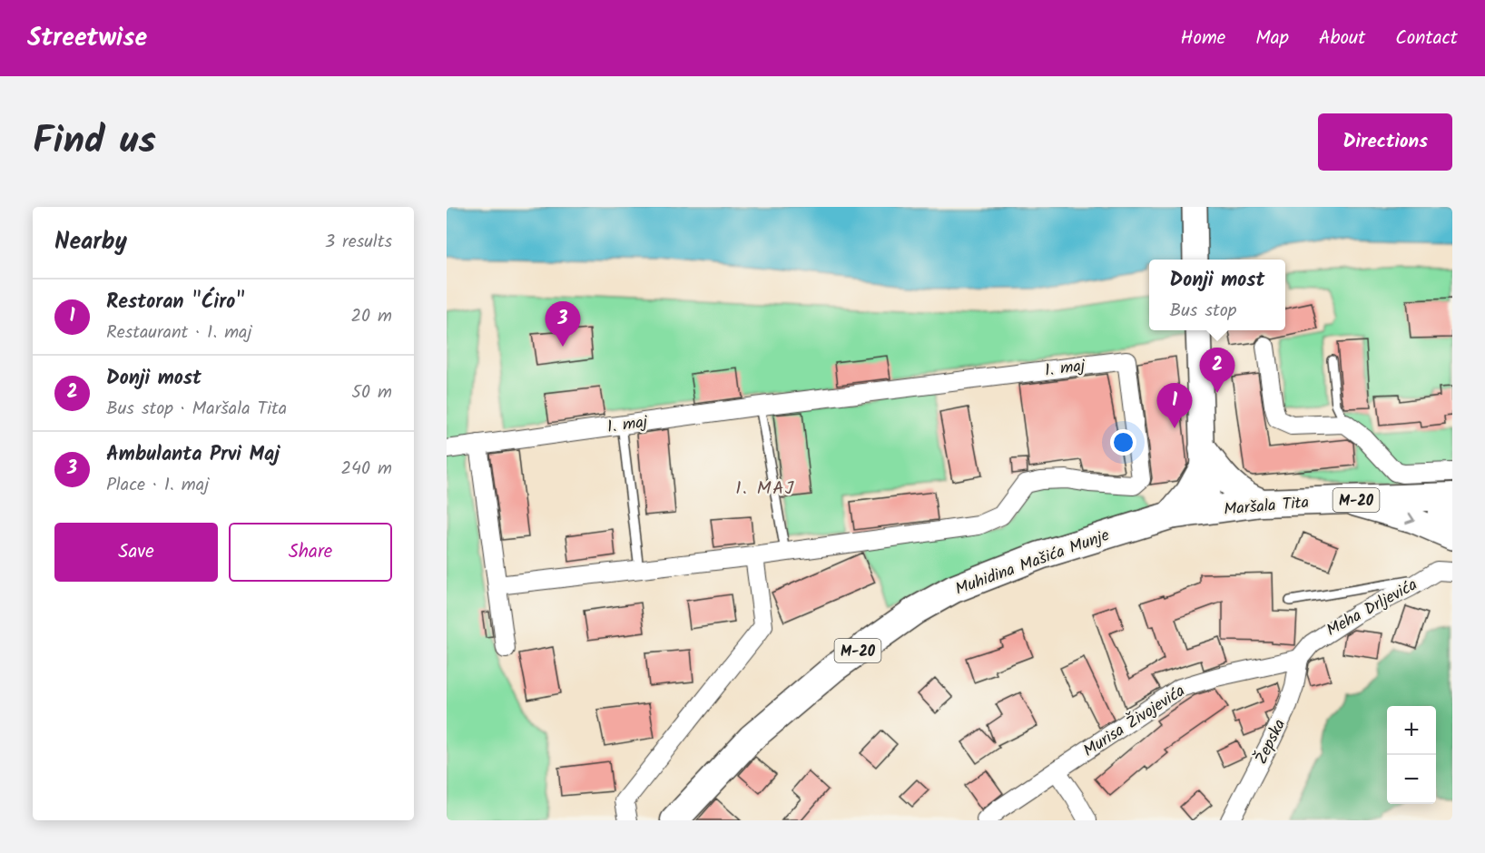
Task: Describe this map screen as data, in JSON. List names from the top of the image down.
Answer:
{
  "streets": {
    "main road": ["M-20", "Maršala Tita", "Muhidina Mašića Munje"],
    "street": [
      "1. maj",
      "Meha Drljevića",
      "Murisa Živojevića",
      "Žepska"
    ]
  },
  "crossings": [
    ["Maršala Tita", "Muhidina Mašića Munje"],
    ["Meha Drljevića", "Murisa Živojevića"],
    ["Meha Drljevića", "Žepska"],
    ["Murisa Živojevića", "Žepska"]
  ],
  "districts": ["1. MAJ"],
  "page": {
    "header": "Streetwise",
    "nav": [
      "Home",
      "Map",
      "About",
      "Contact"
    ],
    "title": "Find us",
    "buttons": [
      "Directions",
      ["Save", "Share"]
    ],
    "heading": ["Nearby", "3 results"],
    "popup": ["Donji most", "Bus stop"],
    "list": [
      {
        "mark": "1",
        "name": "Restoran \"Ćiro\"",
        "note": "Restaurant · 1. maj",
        "value": "20 m"
      },
      {
        "mark": "2",
        "name": "Donji most",
        "note": "Bus stop · Maršala Tita",
        "value": "50 m"
      },
      {
        "mark": "3",
        "name": "Ambulanta Prvi Maj",
        "note": "Place · 1. maj",
        "value": "240 m"
      }
    ],
    "pins": ["3", "2", "1"],
    "map_buttons": ["+", "−"]
  }
}
